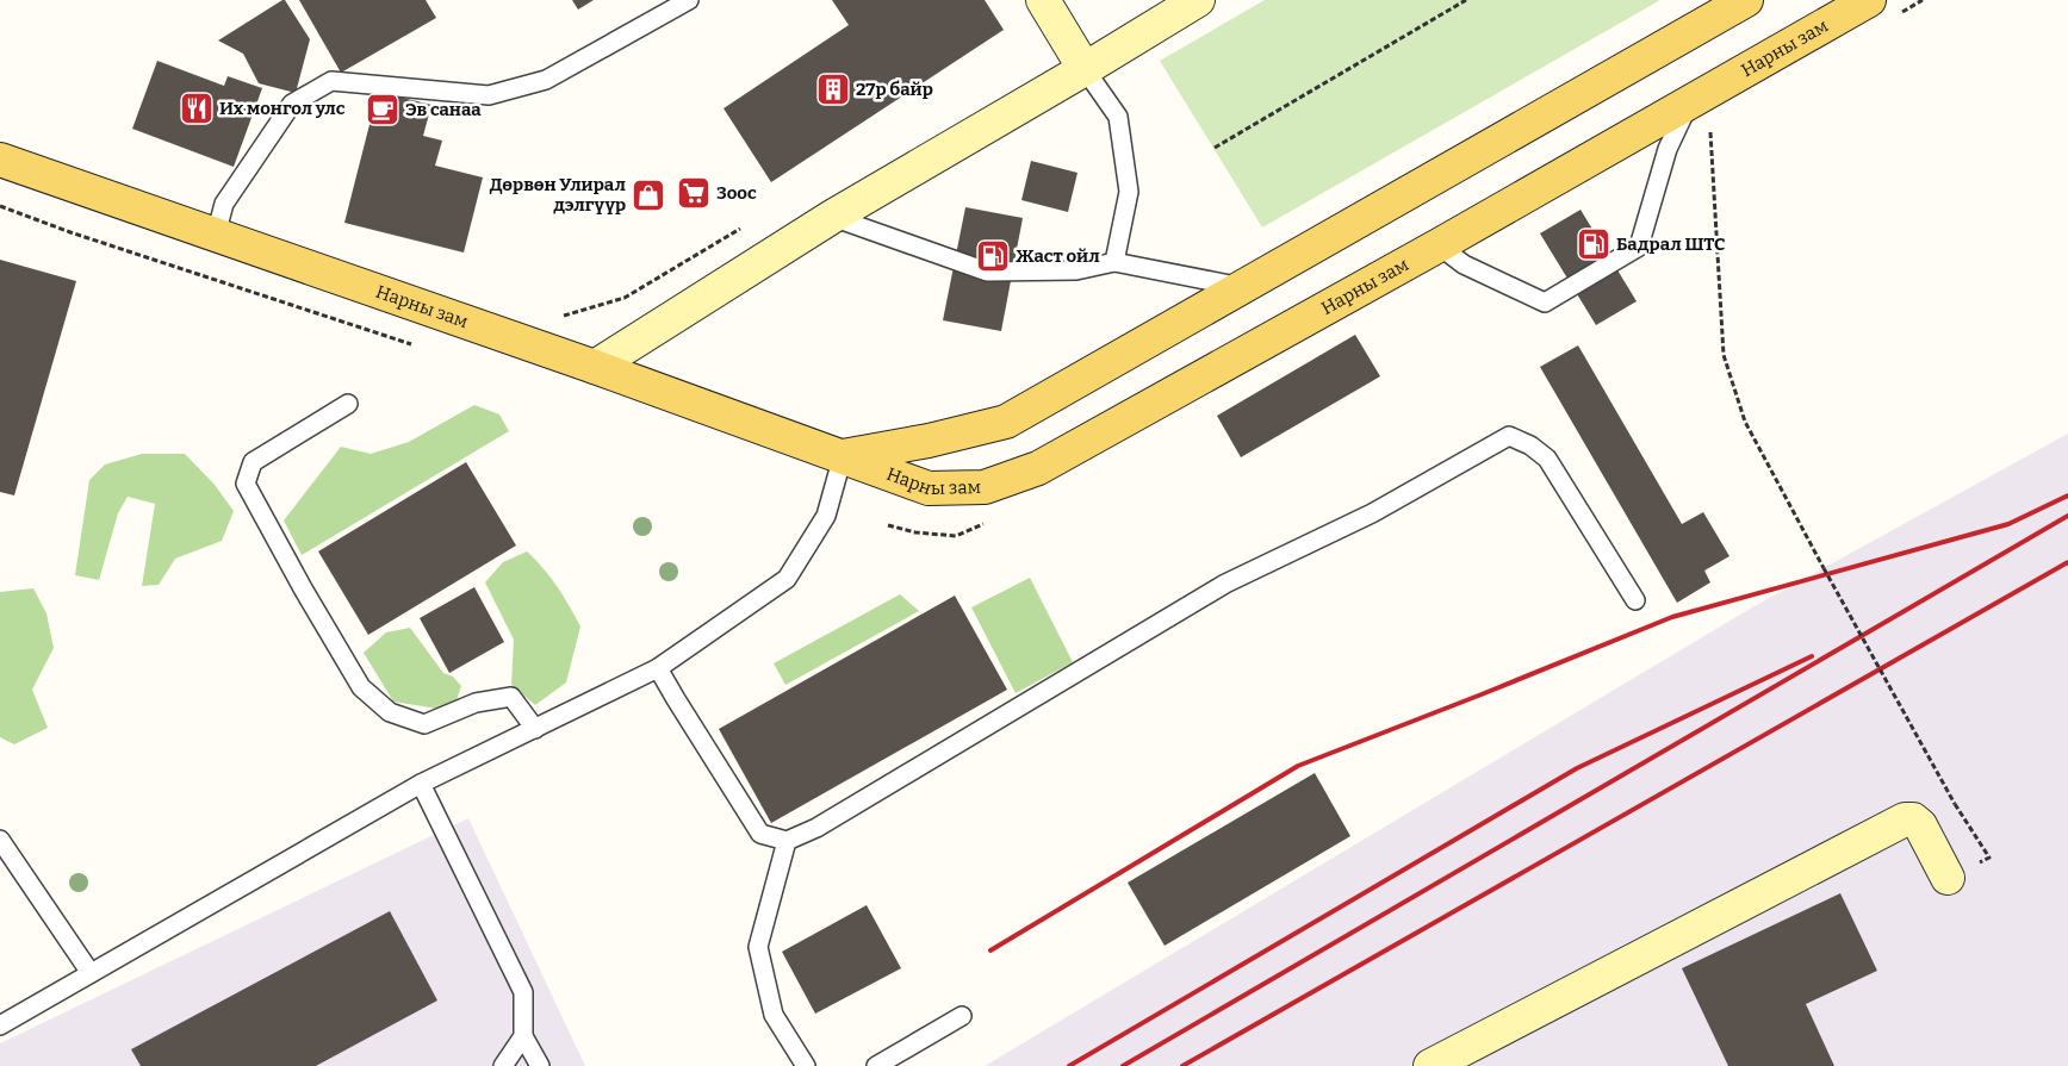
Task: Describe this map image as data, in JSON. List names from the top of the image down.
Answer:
{
  "streets": {
    "main road": ["Нарны зам"]
  },
  "places": {
    "building": ["27р байр"],
    "restaurant": ["Их монгол улс"],
    "cafe": ["Эв санаа"],
    "supermarket": ["Зоос"],
    "shop": ["Дөрвөн Улирал дэлгүүр"],
    "fuel station": ["Бадрал ШТС", "Жаст ойл"]
  }
}
